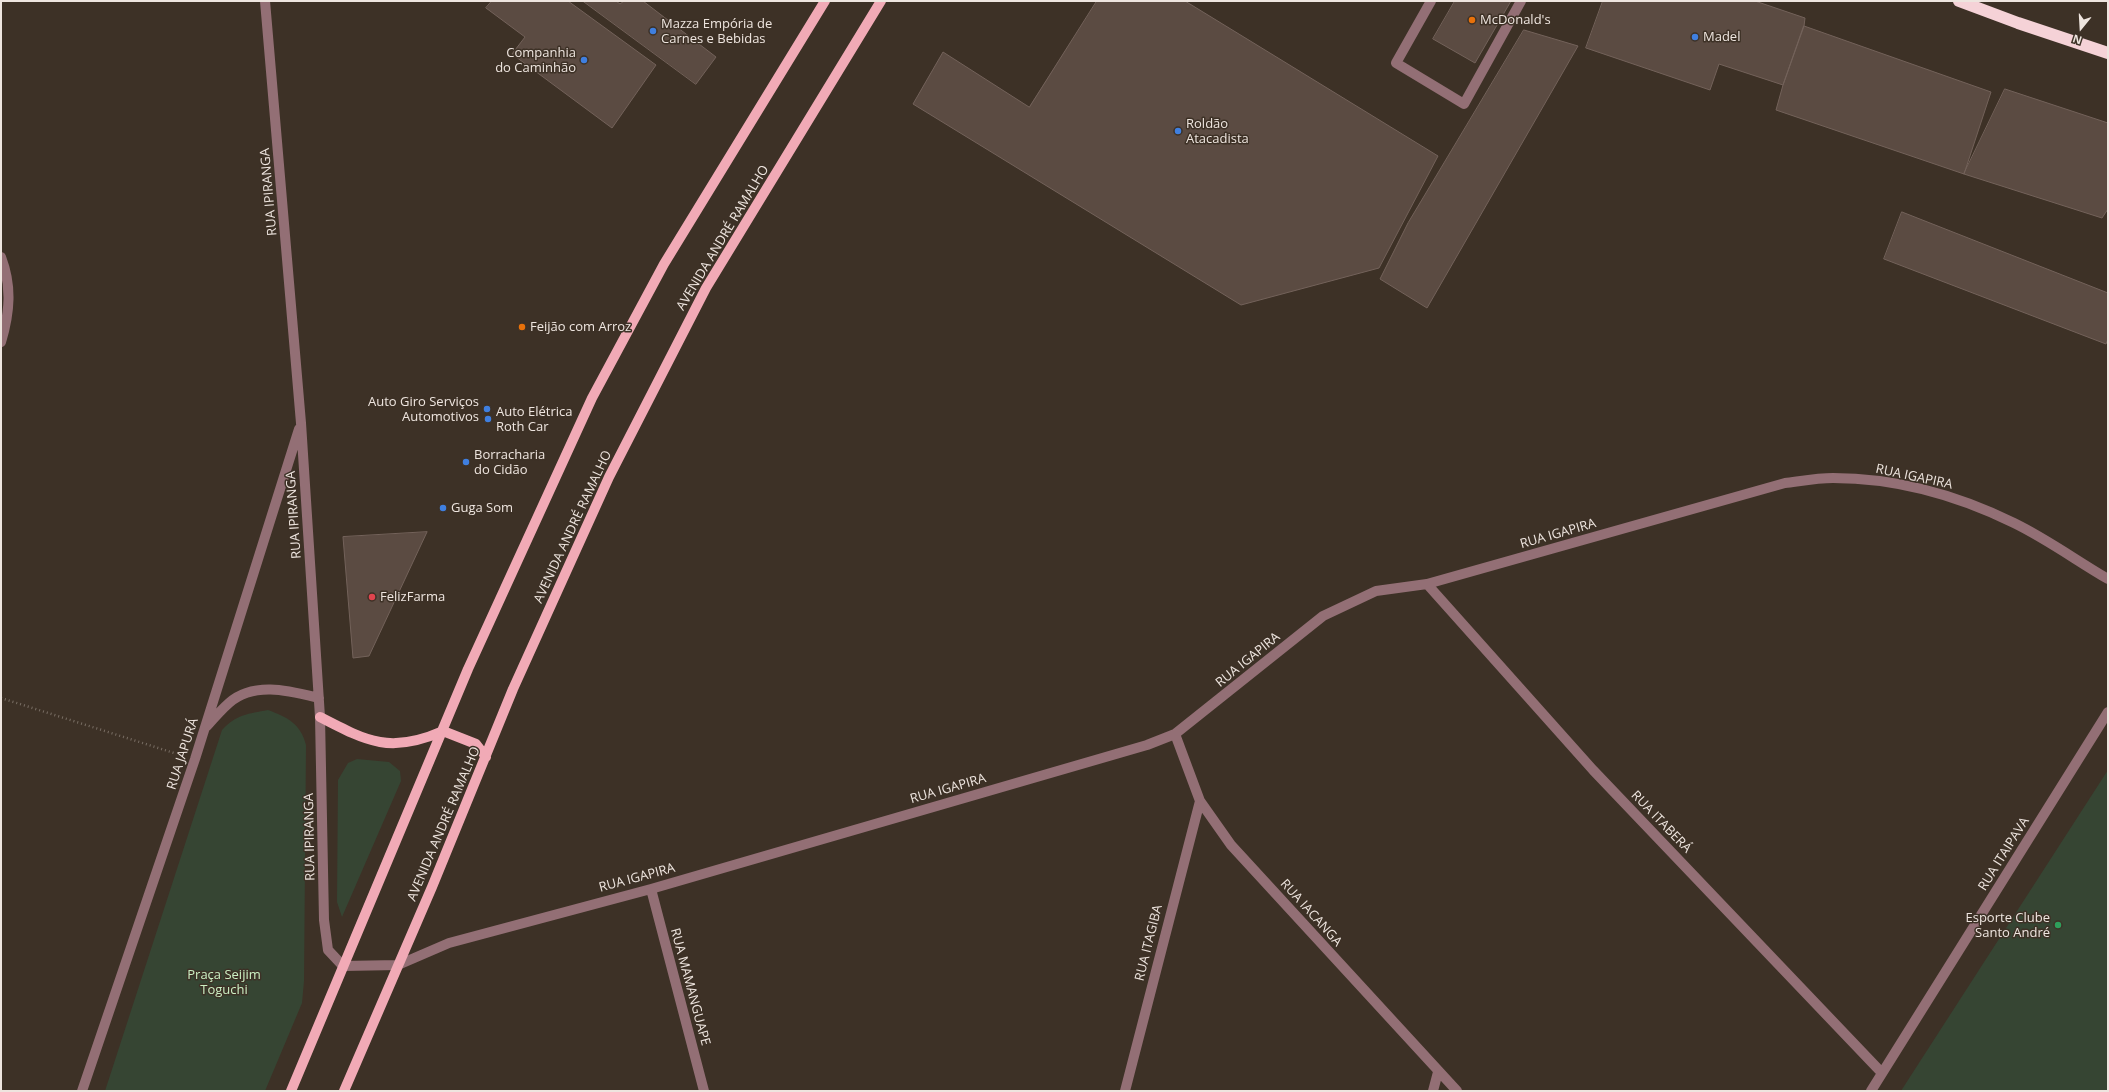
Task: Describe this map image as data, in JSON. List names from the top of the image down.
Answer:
{
  "streets": {
    "main road": ["AVENIDA ANDRÉ RAMALHO"],
    "street": [
      "RUA IPIRANGA",
      "RUA IGAPIRA",
      "RUA JAPURÁ",
      "RUA ITABERÁ",
      "RUA ITAIPAVA",
      "RUA IACANGA",
      "RUA ITAGIBA",
      "RUA MAMANGUAPE"
    ]
  },
  "crossings": [
    ["RUA IPIRANGA", "RUA JAPURÁ"],
    ["AVENIDA ANDRÉ RAMALHO", "RUA IGAPIRA"],
    ["RUA IGAPIRA", "RUA ITABERÁ"],
    ["RUA IGAPIRA", "RUA IACANGA"],
    ["RUA IGAPIRA", "RUA MAMANGUAPE"],
    ["RUA ITABERÁ", "RUA ITAIPAVA"],
    ["RUA IACANGA", "RUA ITAGIBA"]
  ],
  "parks": ["Praça Seijim Toguchi"],
  "places": [
    "McDonald's",
    "Mazza Empória de Carnes e Bebidas",
    "Madel",
    "Companhia do Caminhão",
    "Roldão Atacadista",
    "Feijão com Arroz",
    "Auto Giro Serviços Automotivos",
    "Auto Elétrica Roth Car",
    "Borracharia do Cidão",
    "Guga Som",
    "FelizFarma",
    "Esporte Clube Santo André"
  ],
  "north": "bottom"
}
